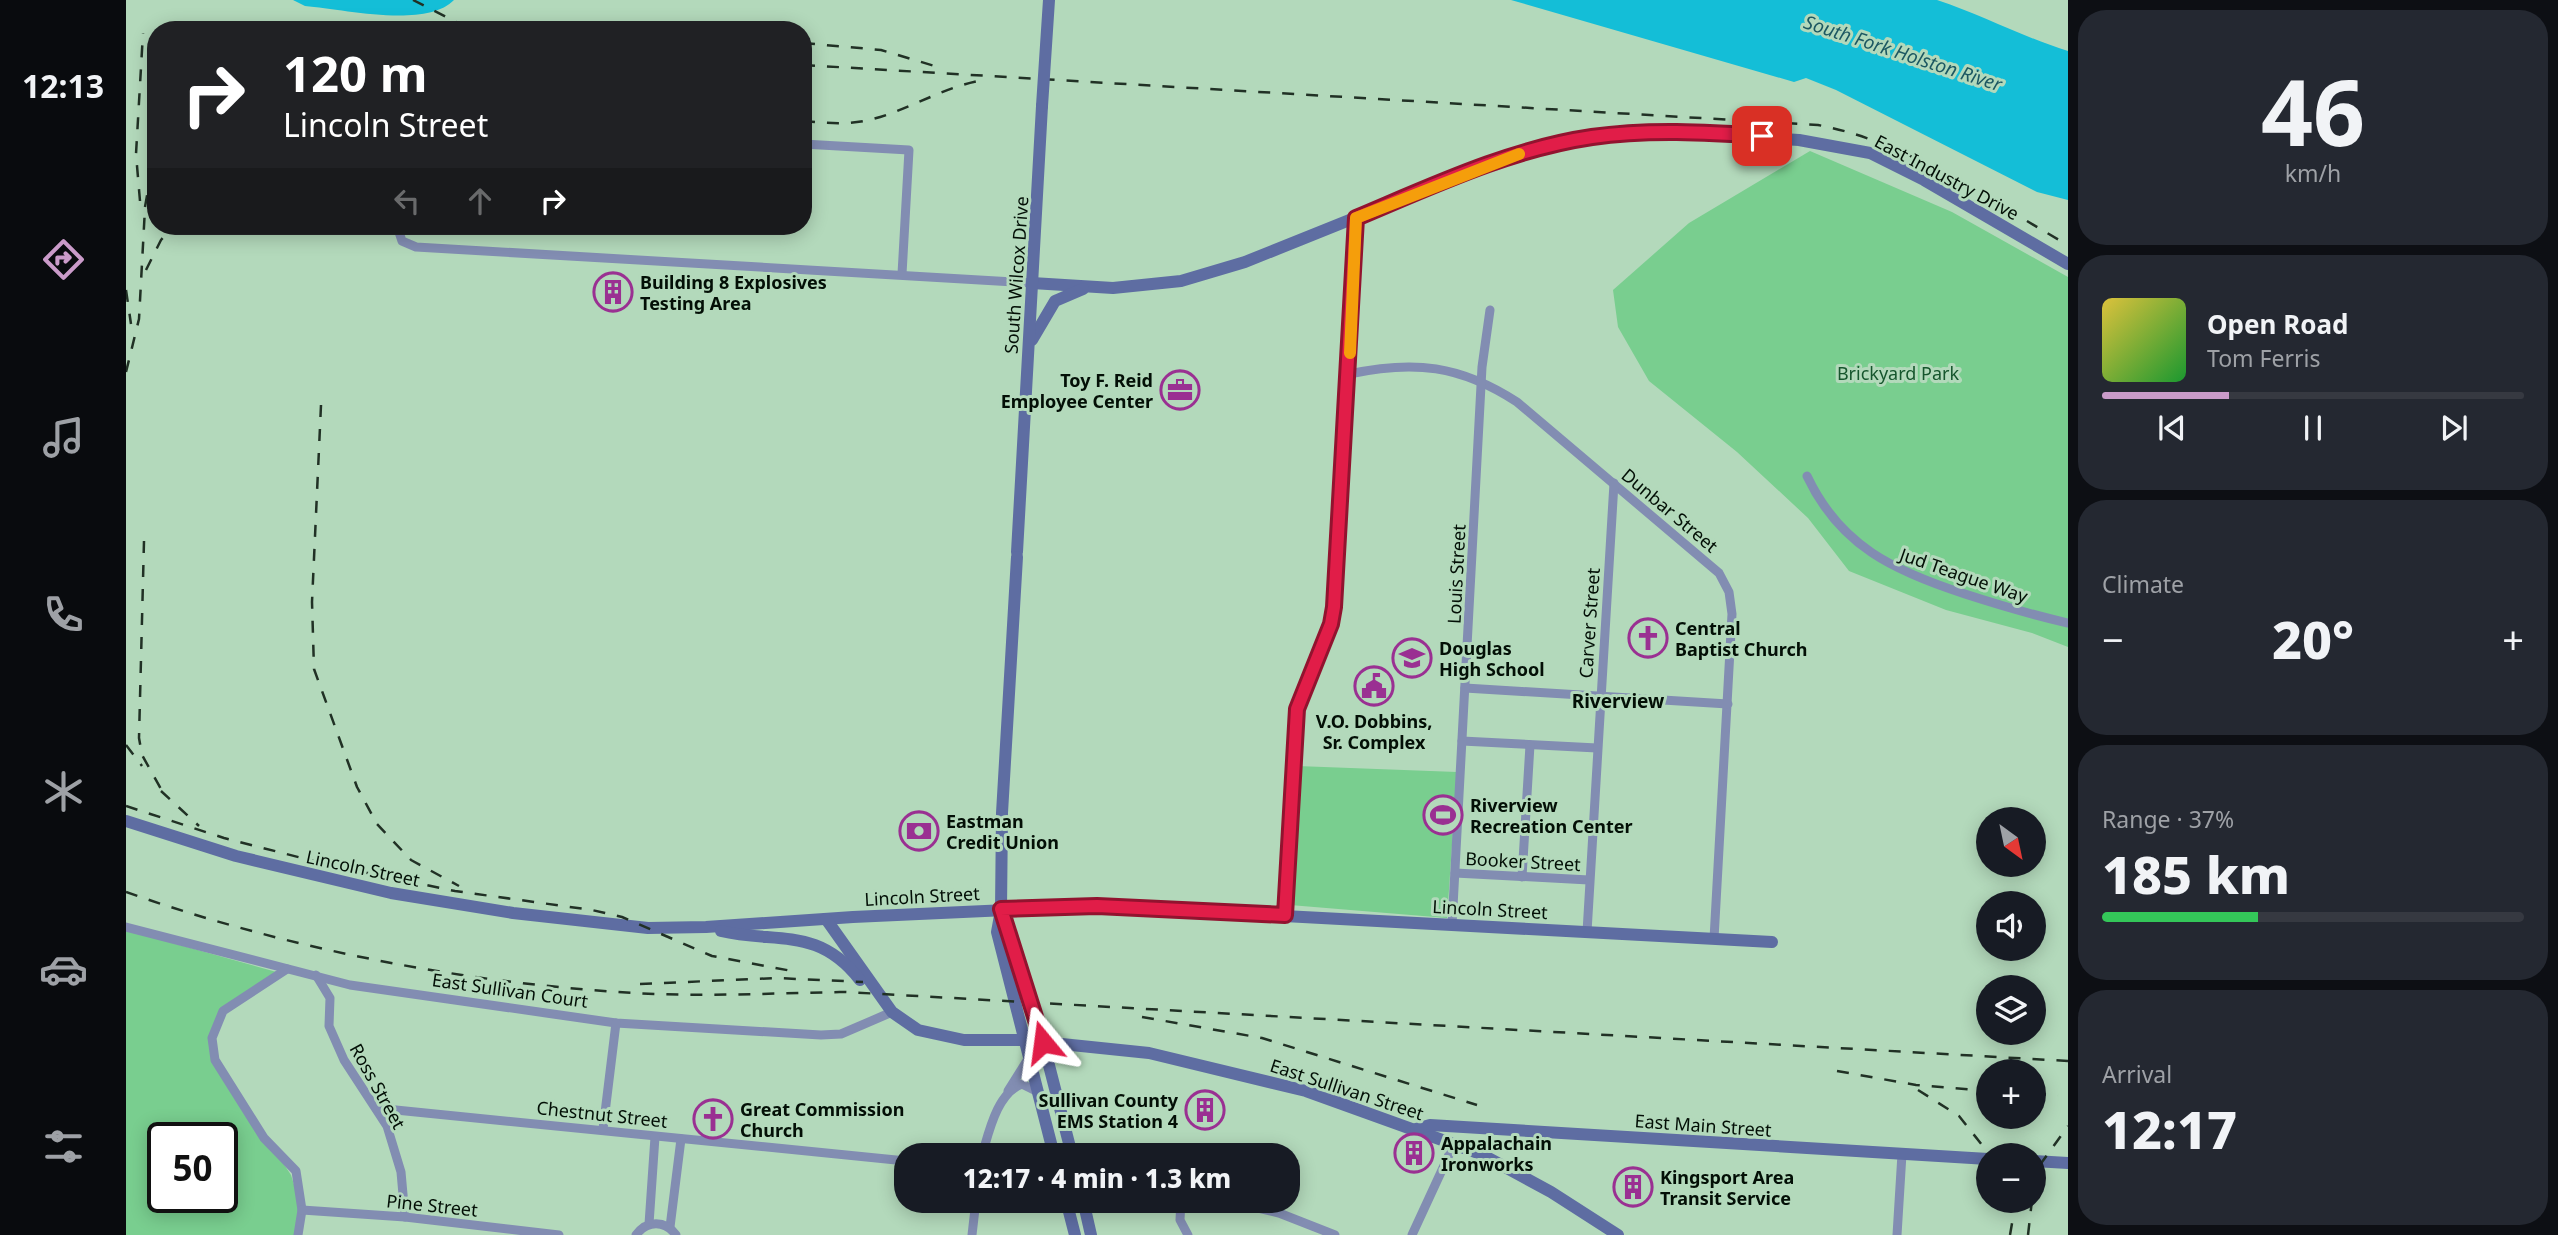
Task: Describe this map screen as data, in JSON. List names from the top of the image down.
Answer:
{
  "streets": {
    "main road": [
      "East Industry Drive",
      "South Wilcox Drive",
      "Lincoln Street",
      "East Sullivan Street",
      "East Main Street"
    ],
    "street": [
      "Dunbar Street",
      "Louis Street",
      "Jud Teague Way",
      "Carver Street",
      "Booker Street",
      "East Sullivan Court",
      "Ross Street",
      "Chestnut Street",
      "Pine Street"
    ]
  },
  "crossings": [
    ["East Industry Drive", "South Wilcox Drive"],
    ["South Wilcox Drive", "Lincoln Street"],
    ["South Wilcox Drive", "East Sullivan Street"],
    ["Dunbar Street", "Louis Street"],
    ["Dunbar Street", "Carver Street"],
    ["Dunbar Street", "Lincoln Street"],
    ["Louis Street", "Booker Street"],
    ["Louis Street", "Lincoln Street"],
    ["Carver Street", "Booker Street"],
    ["Carver Street", "Lincoln Street"],
    ["East Sullivan Court", "Ross Street"],
    ["Ross Street", "Chestnut Street"],
    ["Ross Street", "Pine Street"],
    ["East Sullivan Street", "East Main Street"]
  ],
  "districts": ["Riverview"],
  "water": ["South Fork Holston River"],
  "parks": ["Brickyard Park"],
  "places": {
    "building": [
      "Building 8 Explosives Testing Area",
      "Sullivan County EMS Station 4",
      "Appalachain Ironworks",
      "Kingsport Area Transit Service"
    ],
    "office": ["Toy F. Reid Employee Center"],
    "church": ["Central Baptist Church", "Great Commission Church"],
    "school or university": ["Douglas High School"],
    "public building": ["V.O. Dobbins, Sr. Complex"],
    "sports": ["Riverview Recreation Center"],
    "bank": ["Eastman Credit Union"]
  },
  "north": "bottom right",
  "page": {
    "tabs": "12:13",
    "tile": [
      ["46", "km/h"],
      "Climate",
      ["Range · 37%", "185 km"],
      ["Arrival", "12:17"]
    ],
    "turn": ["120 m", "Lincoln Street"],
    "song": ["Open Road", "Tom Ferris"],
    "heat": ["−", "20°", "+"],
    "map_buttons": ["+", "−"],
    "limit": "50",
    "trip": "12:17 · 4 min · 1.3 km"
  }
}
